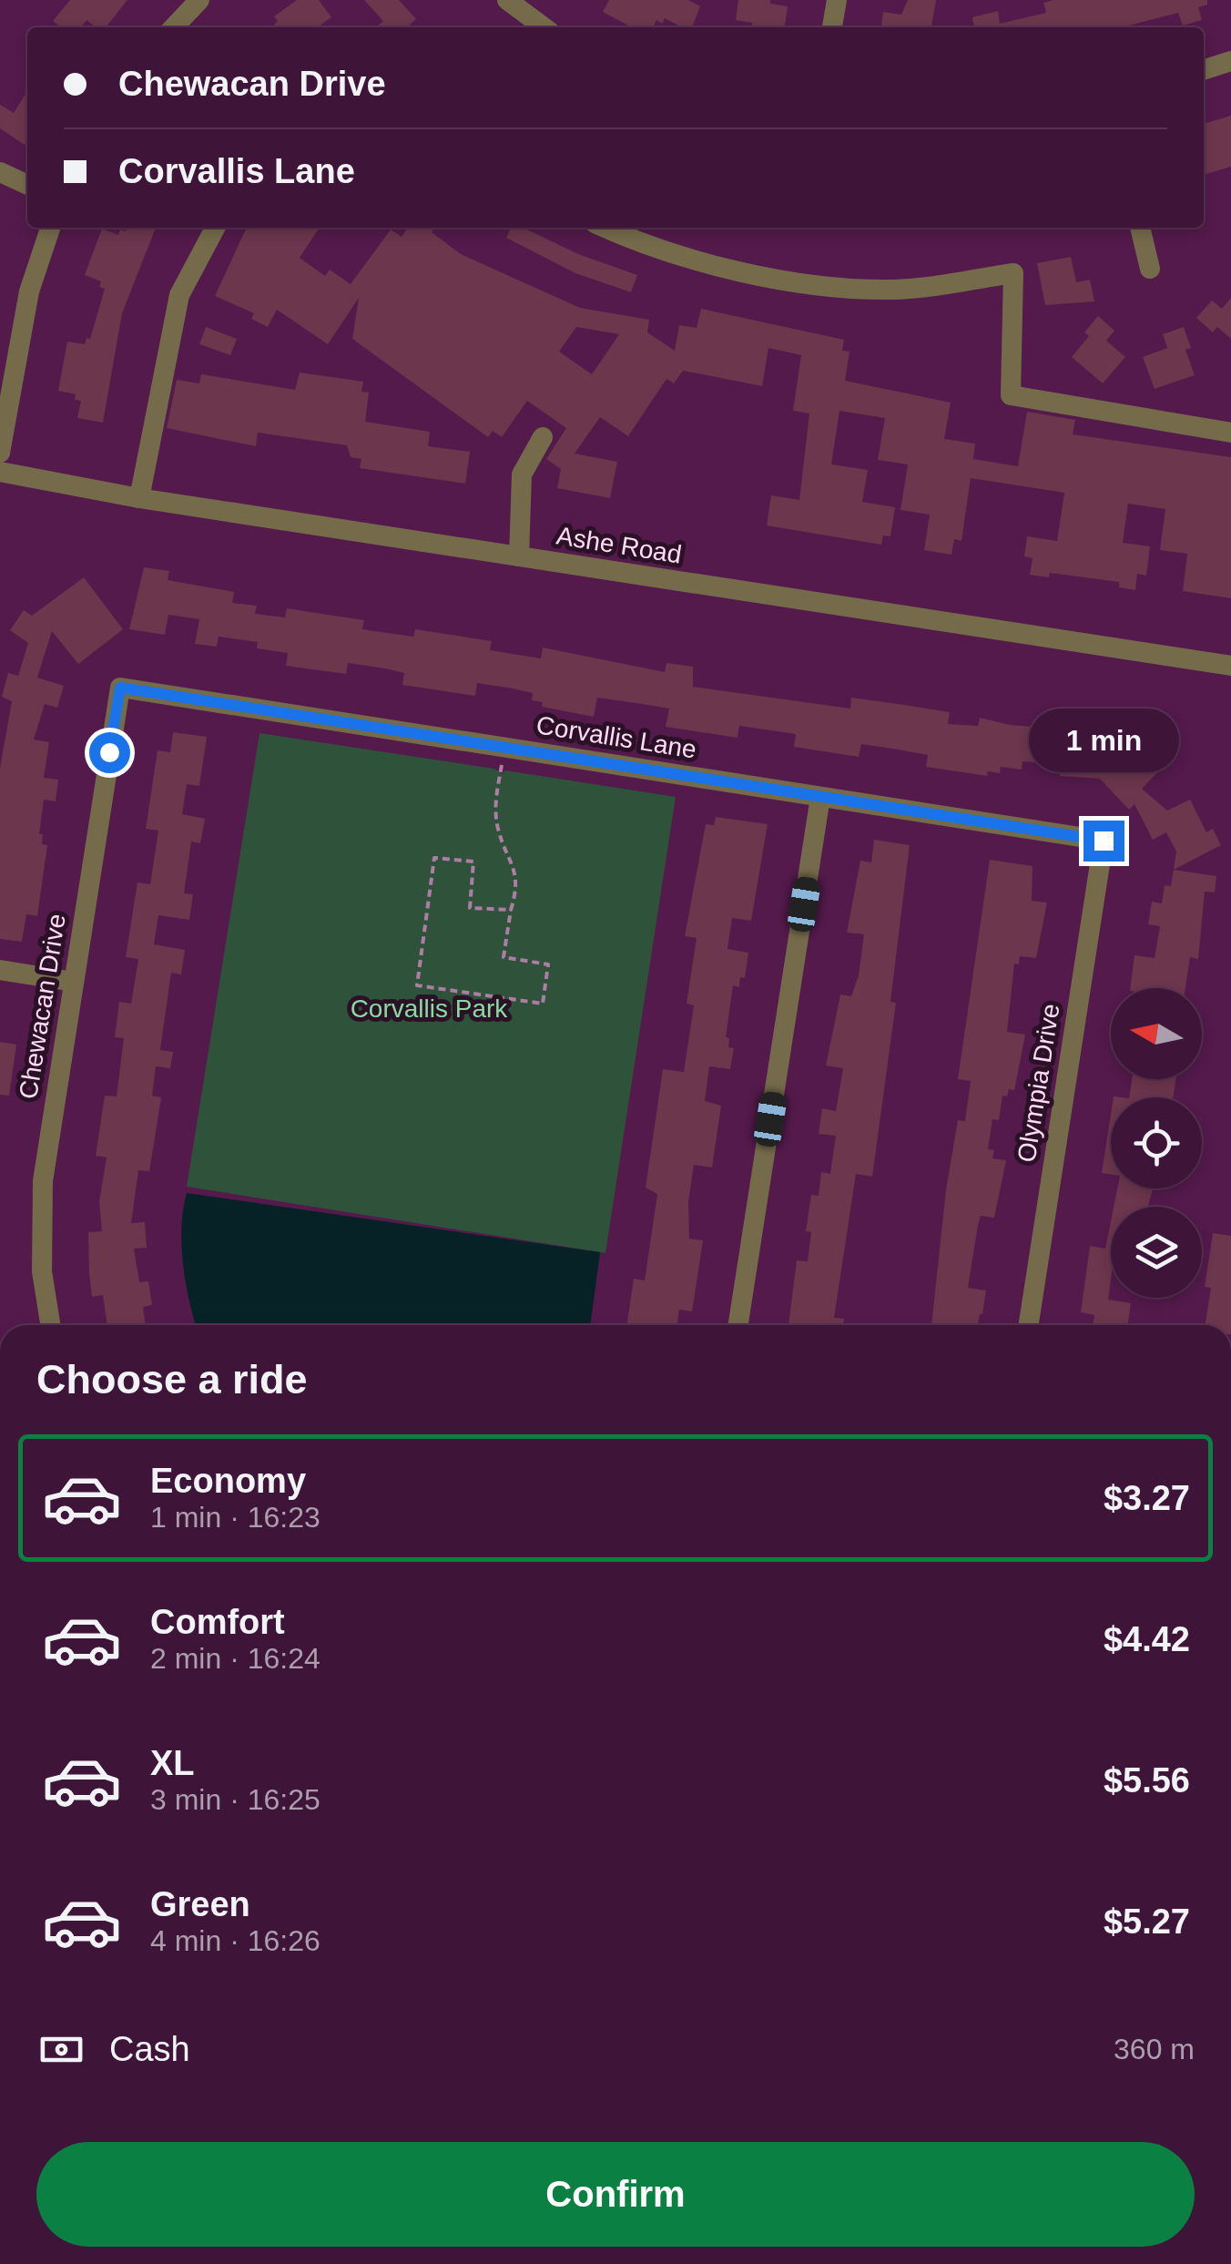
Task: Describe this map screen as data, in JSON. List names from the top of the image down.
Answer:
{
  "streets": {
    "street": [
      "Ashe Road",
      "Corvallis Lane",
      "Chewacan Drive",
      "Olympia Drive"
    ]
  },
  "crossings": [
    ["Corvallis Lane", "Chewacan Drive"],
    ["Corvallis Lane", "Olympia Drive"]
  ],
  "parks": ["Corvallis Park"],
  "north": "left",
  "page": {
    "banner": ["Chewacan Drive", "Corvallis Lane"],
    "bubble": "1 min",
    "heading": "Choose a ride",
    "list": [
      {
        "name": "Economy",
        "note": "1 min · 16:23",
        "value": "$3.27"
      },
      {
        "name": "Comfort",
        "note": "2 min · 16:24",
        "value": "$4.42"
      },
      {
        "name": "XL",
        "note": "3 min · 16:25",
        "value": "$5.56"
      },
      {
        "name": "Green",
        "note": "4 min · 16:26",
        "value": "$5.27"
      }
    ],
    "pay": ["Cash", "360 m"],
    "buttons": "Confirm"
  }
}
